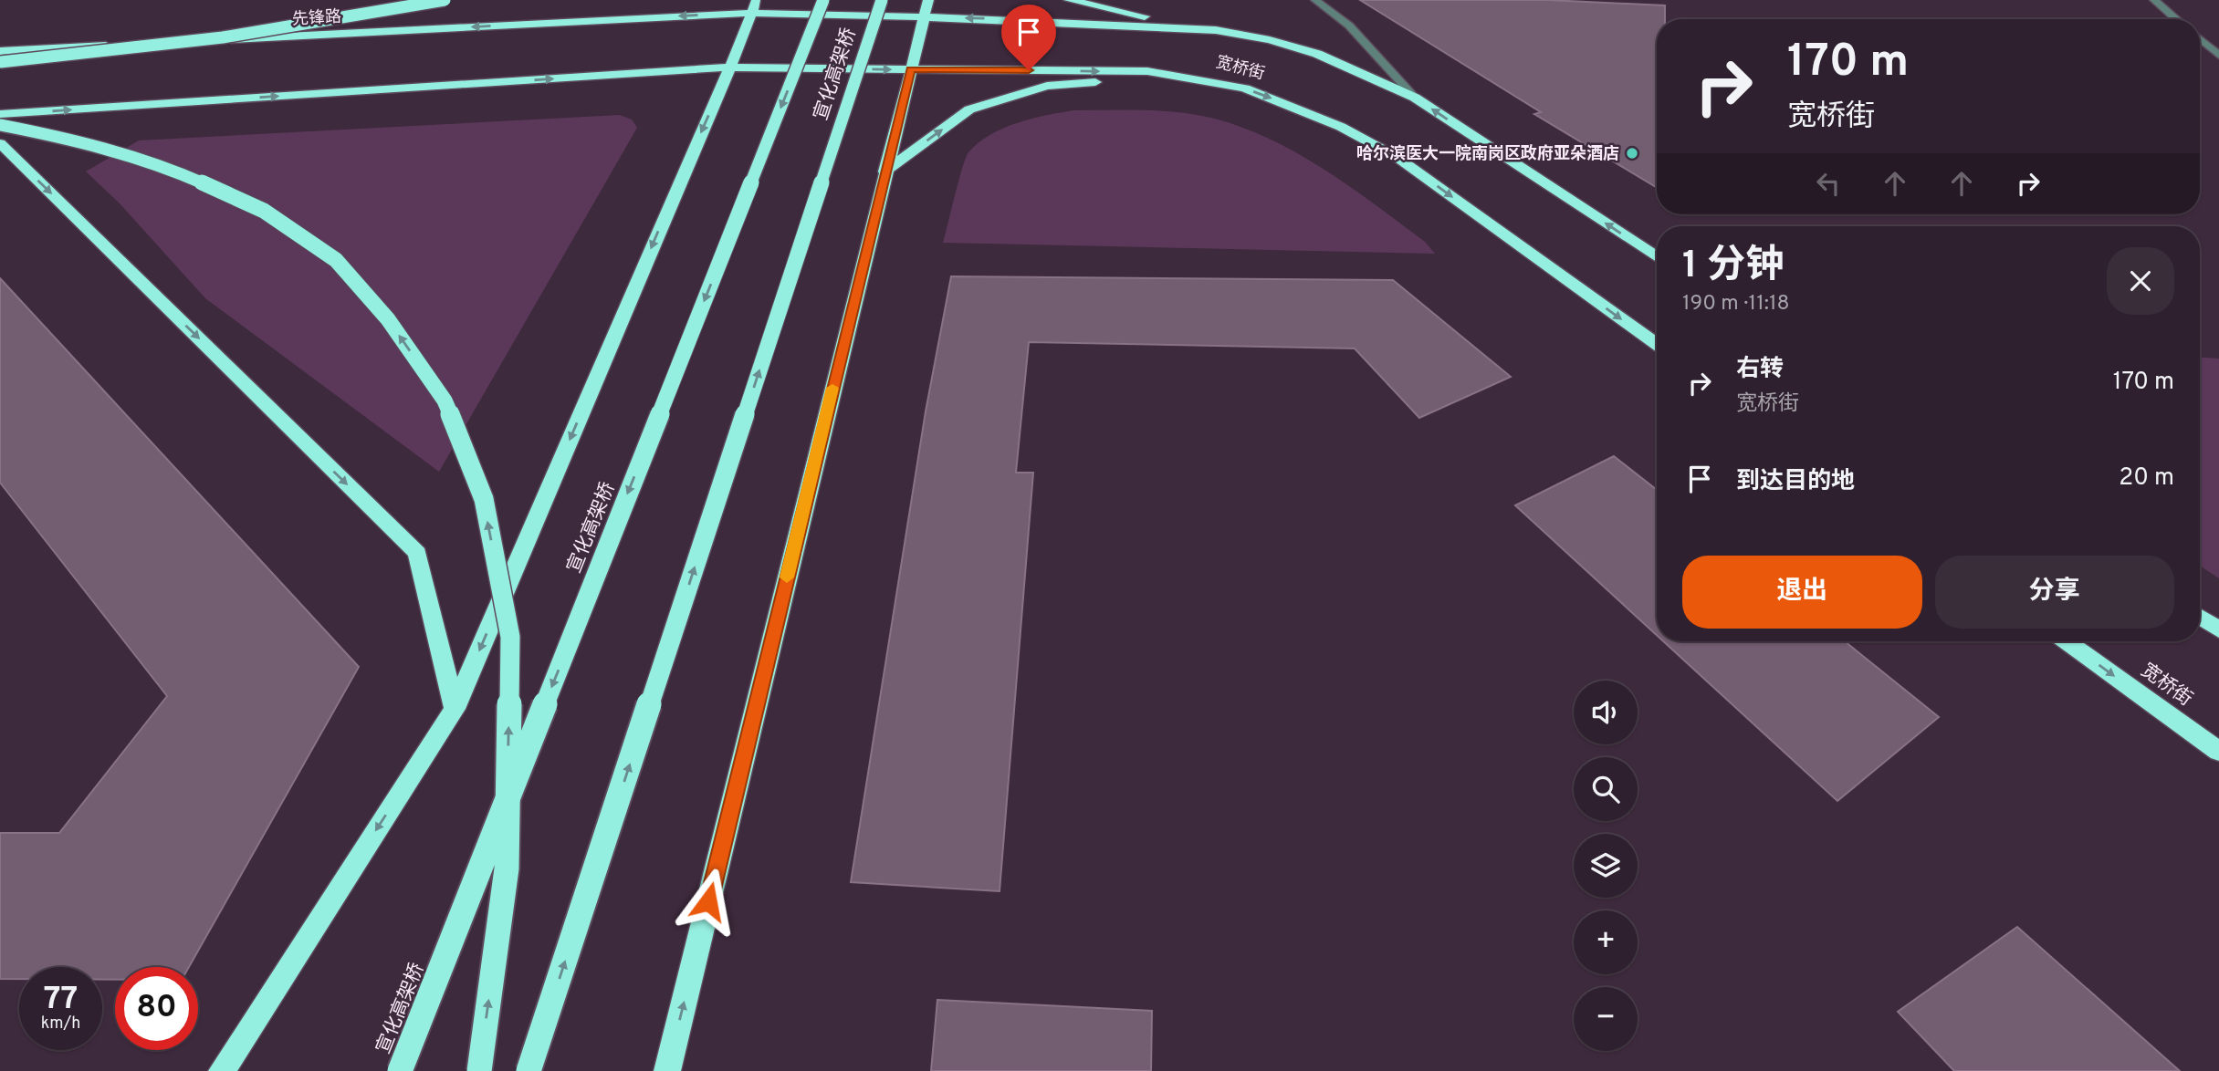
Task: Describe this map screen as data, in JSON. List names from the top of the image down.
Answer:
{
  "streets": {
    "highway": ["先锋路", "宽桥街", "宣化高架桥"]
  },
  "crossings": [
    ["先锋路", "宽桥街"]
  ],
  "places": ["哈尔滨医大一院南岗区政府亚朵酒店"],
  "page": {
    "turn": ["170 m", "宽桥街"],
    "heading": ["1 分钟", "190 m · 11:18"],
    "list": [
      {
        "name": "右转",
        "note": "宽桥街",
        "value": "170 m"
      },
      {
        "name": "到达目的地",
        "value": "20 m"
      }
    ],
    "buttons": ["退出", "分享"],
    "map_buttons": ["+", "−"],
    "speed": "77 km/h",
    "limit": "80"
  }
}
